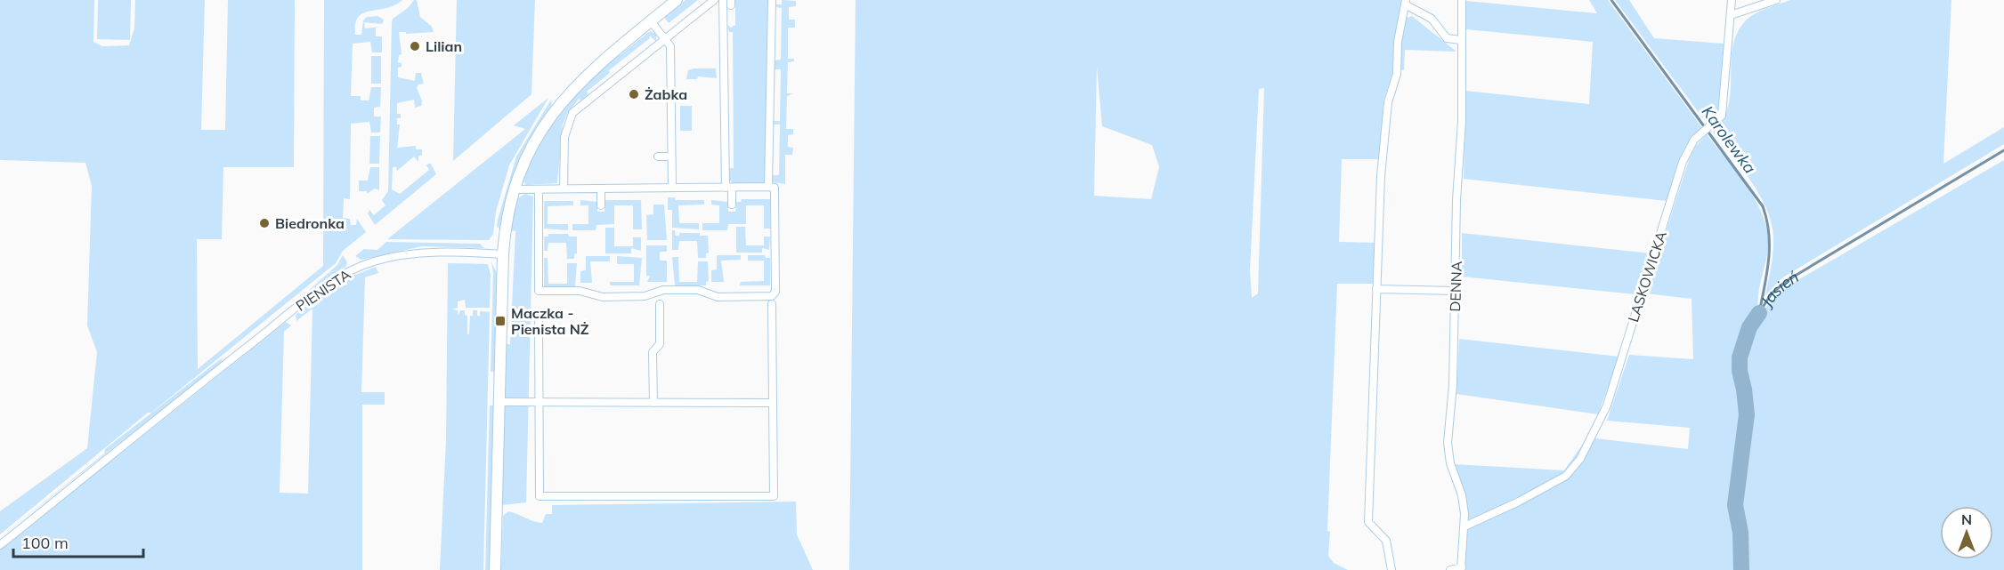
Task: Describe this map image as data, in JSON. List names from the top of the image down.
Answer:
{
  "streets": {
    "street": ["LASKOWICKA", "DENNA", "PIENISTA"]
  },
  "crossings": [
    ["LASKOWICKA", "DENNA"]
  ],
  "water": ["Karolewka", "Jasień"],
  "places": {
    "other": ["Lilian", "Żabka", "Biedronka"],
    "transit": ["Maczka - Pienista NŻ"]
  },
  "scale_bar": "100 m",
  "north": "top"
}
